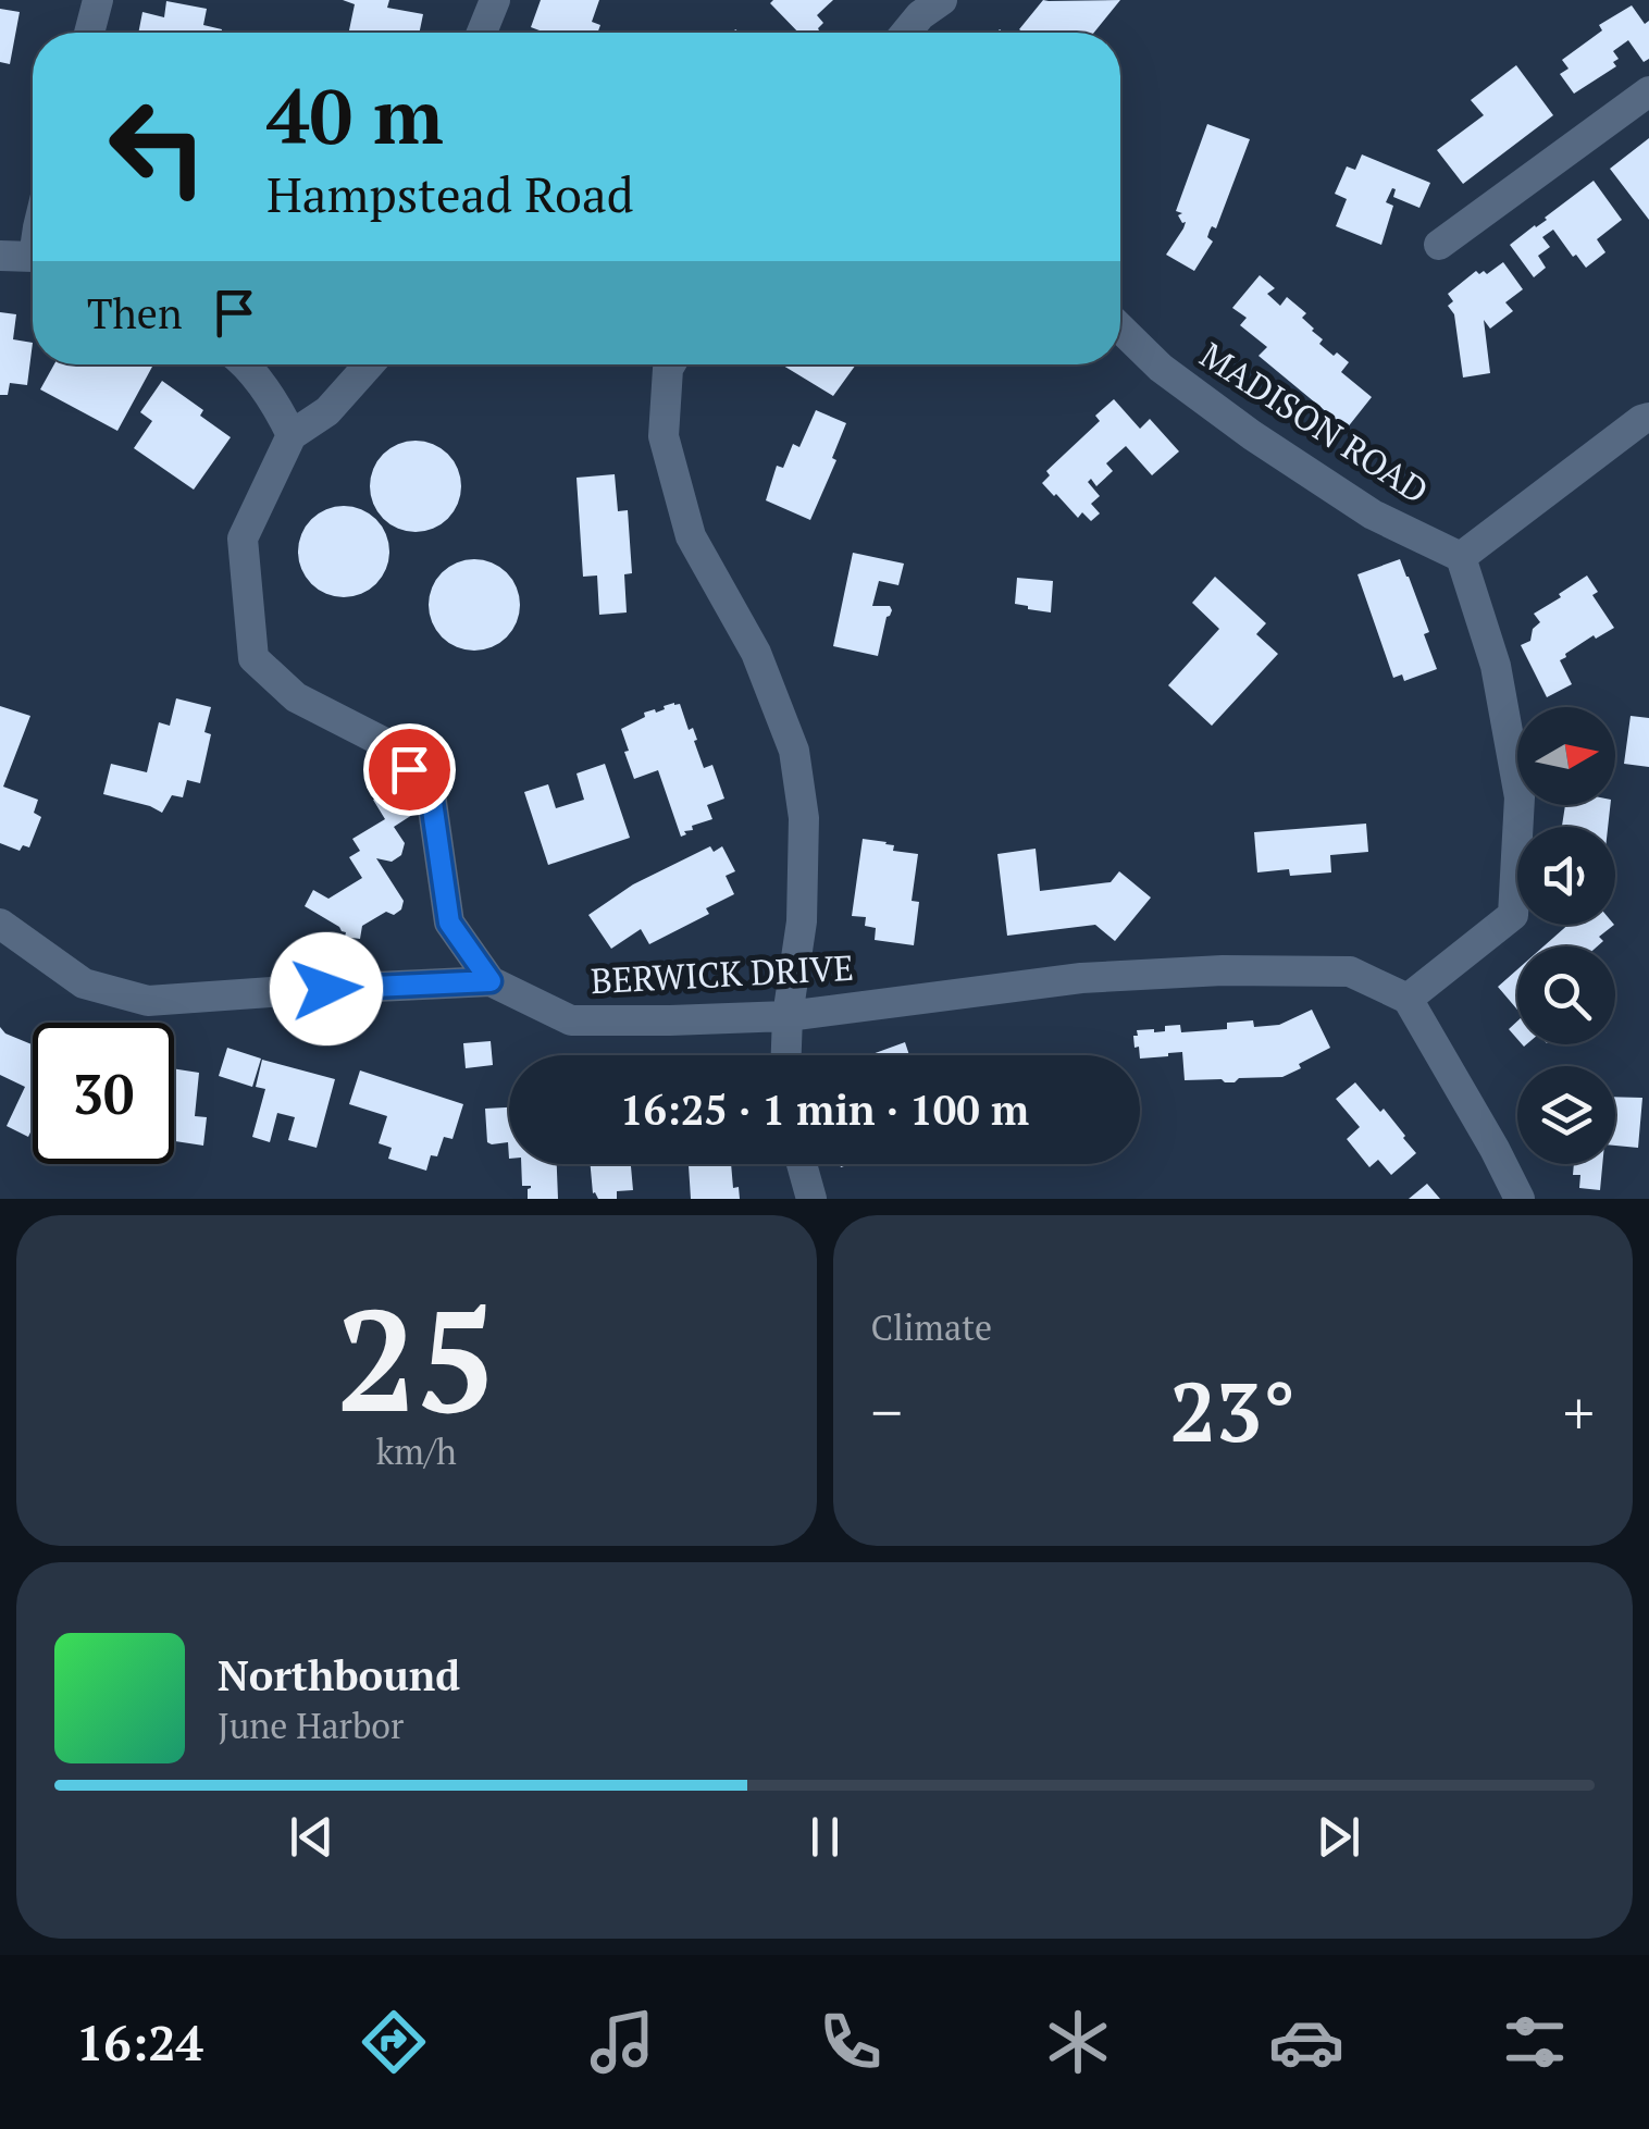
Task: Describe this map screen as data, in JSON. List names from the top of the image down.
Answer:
{
  "streets": {
    "street": ["MADISON ROAD", "BERWICK DRIVE"]
  },
  "north": "right",
  "page": {
    "turn": ["40 m", "Hampstead Road"],
    "then": "Then",
    "limit": "30",
    "trip": "16:25 · 1 min · 100 m",
    "tile": [
      ["25", "km/h"],
      "Climate"
    ],
    "heat": ["−", "23°", "+"],
    "song": ["Northbound", "June Harbor"],
    "tabs": "16:24"
  }
}
